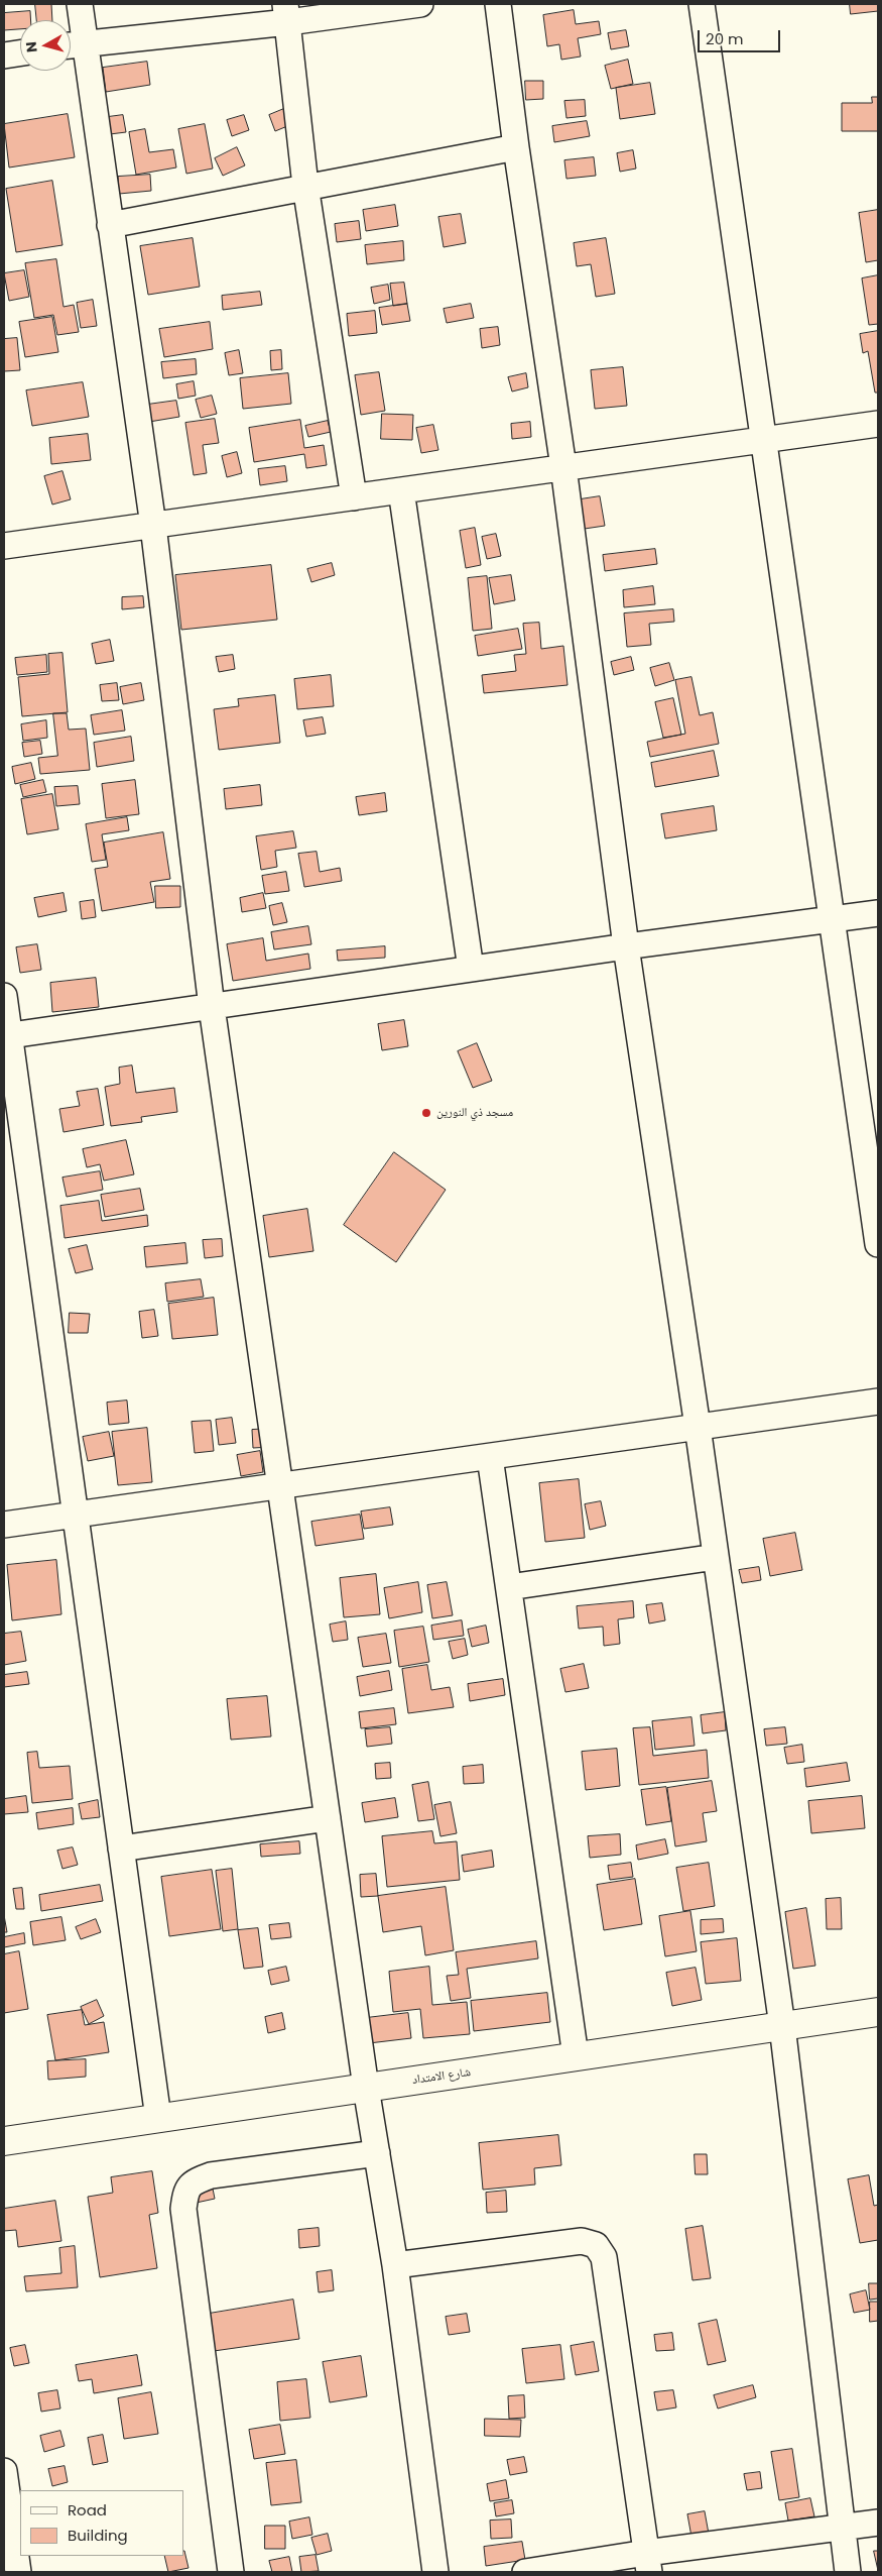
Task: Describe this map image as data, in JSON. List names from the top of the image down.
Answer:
{
  "streets": {
    "street": ["شارع الامتداد"]
  },
  "places": ["مسجد ذي النورين"],
  "legend": ["Road", "Building"],
  "scale_bar": "20 m",
  "north": "left"
}
